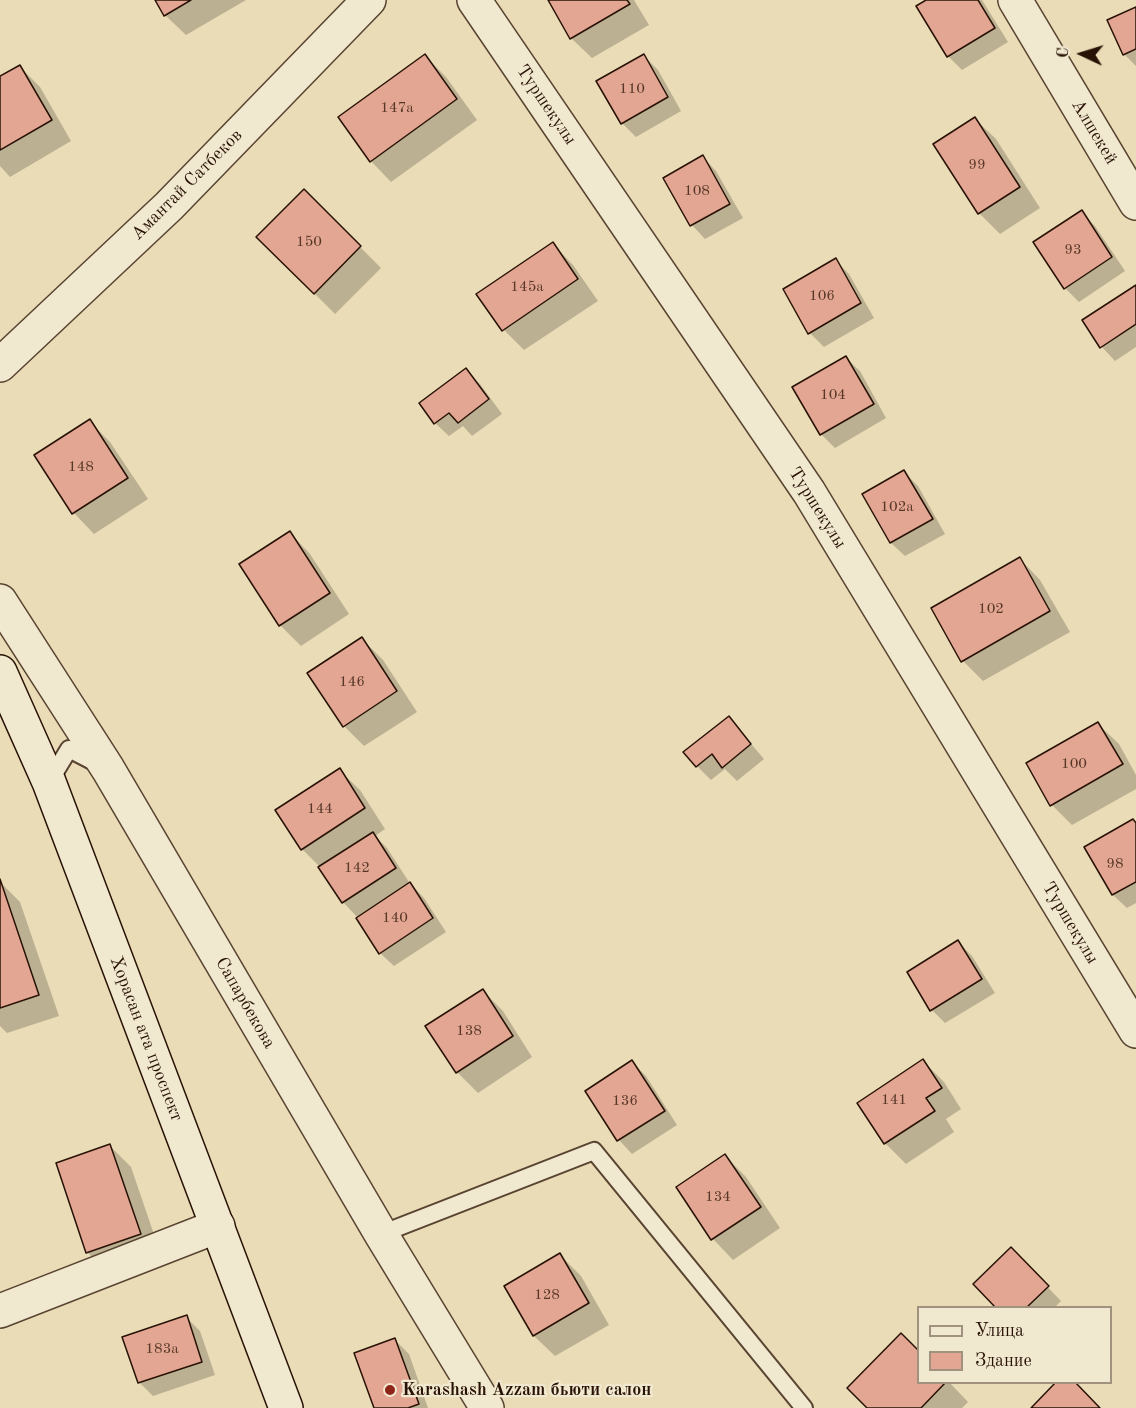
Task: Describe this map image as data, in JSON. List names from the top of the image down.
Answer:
{
  "streets": {
    "street": [
      "Туршекулы",
      "Алшекей",
      "Амантай Сатбеков",
      "Сапарбекова",
      "Хорасан ата проспект"
    ]
  },
  "places": ["Karashash Azzam бьюти салон"],
  "house_numbers": [
    "110",
    "147а",
    "99",
    "108",
    "150",
    "93",
    "145а",
    "106",
    "104",
    "148",
    "102а",
    "102",
    "146",
    "100",
    "144",
    "98",
    "142",
    "140",
    "138",
    "141",
    "136",
    "134",
    "128",
    "183а"
  ],
  "legend": ["Улица", "Здание"],
  "north": "left"
}
